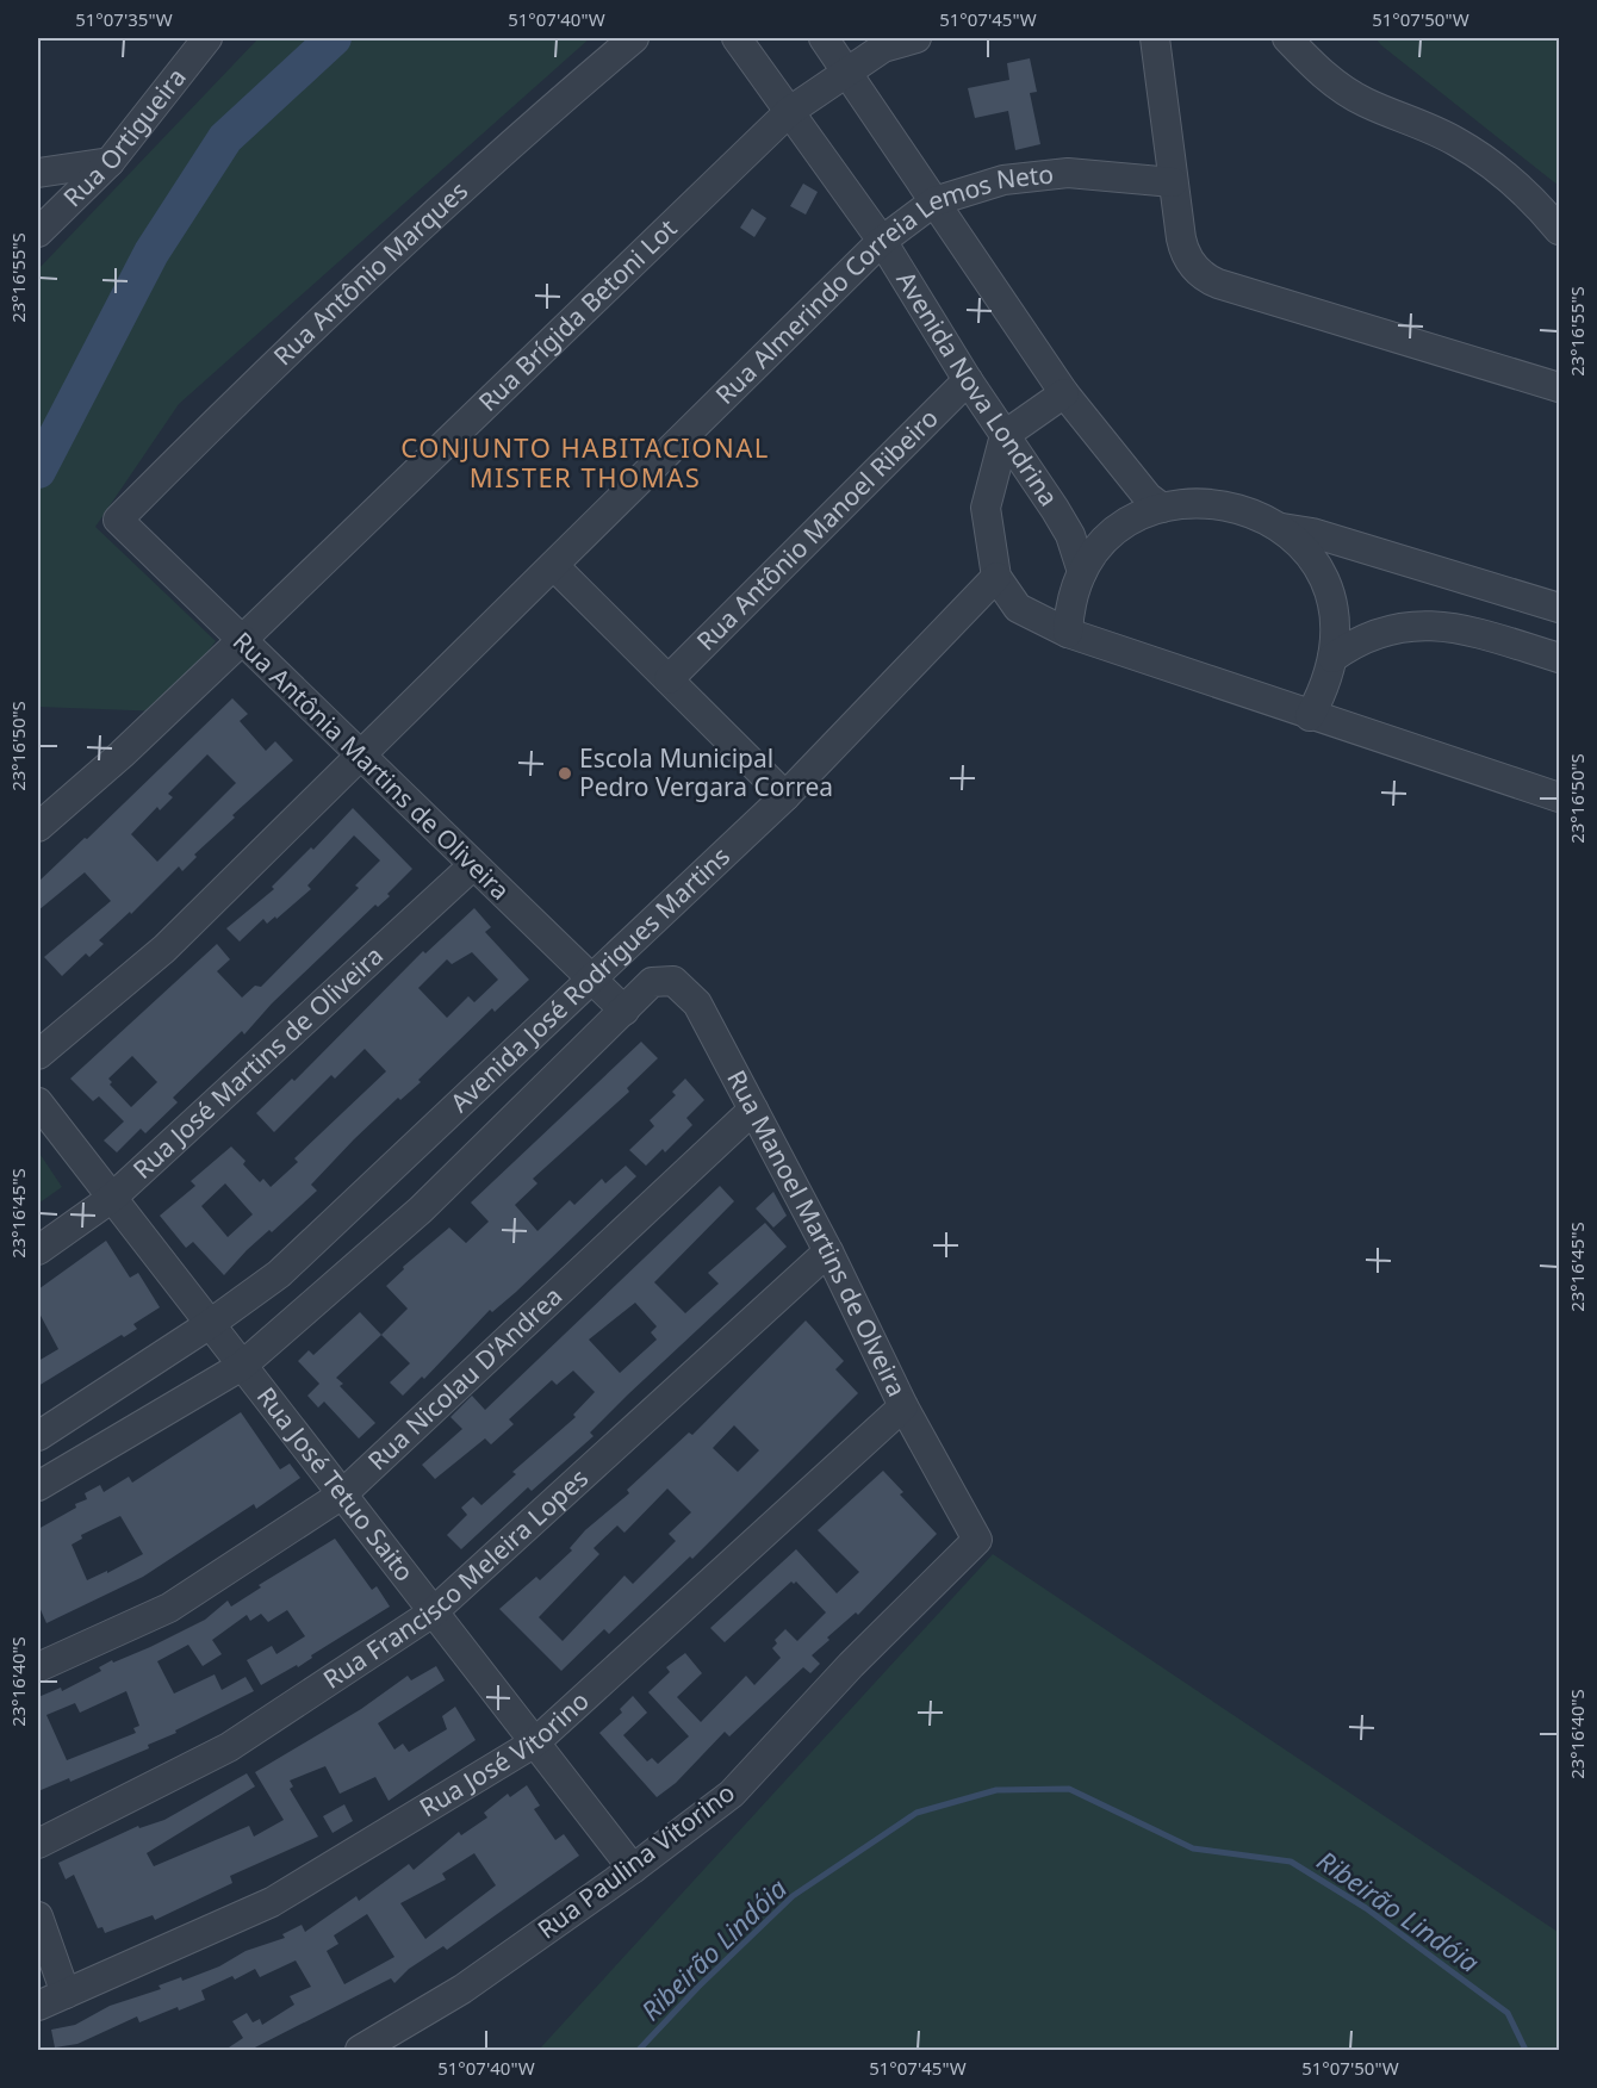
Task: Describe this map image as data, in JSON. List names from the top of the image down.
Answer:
{
  "streets": {
    "street": [
      "Rua Ortigueira",
      "Rua Antônio Marques",
      "Rua Almerindo Correia Lemos Neto",
      "Rua Brígida Betoni Lot",
      "Avenida Nova Londrina",
      "Rua Antônio Manoel Ribeiro",
      "Rua Antônia Martins de Oliveira",
      "Avenida José Rodrigues Martins",
      "Rua José Martins de Oliveira",
      "Rua Manoel Martins de Olveira",
      "Rua Nicolau D'Andrea",
      "Rua José Tetuo Saito",
      "Rua Francisco Meleira Lopes",
      "Rua José Vitorino",
      "Rua Paulina Vitorino"
    ]
  },
  "crossings": [
    ["Rua Antônio Marques", "Rua Antônia Martins de Oliveira"],
    ["Rua Almerindo Correia Lemos Neto", "Avenida Nova Londrina"],
    ["Rua Almerindo Correia Lemos Neto", "Rua Antônia Martins de Oliveira"],
    ["Rua Brígida Betoni Lot", "Avenida Nova Londrina"],
    ["Rua Brígida Betoni Lot", "Rua Antônia Martins de Oliveira"],
    ["Avenida Nova Londrina", "Rua Antônio Manoel Ribeiro"],
    ["Rua Antônia Martins de Oliveira", "Avenida José Rodrigues Martins"],
    ["Rua Antônia Martins de Oliveira", "Rua José Martins de Oliveira"],
    ["Rua Antônia Martins de Oliveira", "Rua Manoel Martins de Olveira"],
    ["Avenida José Rodrigues Martins", "Rua Manoel Martins de Olveira"],
    ["Avenida José Rodrigues Martins", "Rua José Tetuo Saito"],
    ["Rua José Martins de Oliveira", "Rua José Tetuo Saito"],
    ["Rua Manoel Martins de Olveira", "Rua Nicolau D'Andrea"],
    ["Rua Manoel Martins de Olveira", "Rua Francisco Meleira Lopes"],
    ["Rua Manoel Martins de Olveira", "Rua José Vitorino"],
    ["Rua Manoel Martins de Olveira", "Rua Paulina Vitorino"],
    ["Rua Nicolau D'Andrea", "Rua José Tetuo Saito"],
    ["Rua José Tetuo Saito", "Rua Francisco Meleira Lopes"],
    ["Rua José Tetuo Saito", "Rua José Vitorino"],
    ["Rua José Tetuo Saito", "Rua Paulina Vitorino"]
  ],
  "districts": ["CONJUNTO HABITACIONAL MISTER THOMAS"],
  "water": ["Ribeirão Lindóia"],
  "places": ["Escola Municipal Pedro Vergara Correa"],
  "coordinates": [
    "51°07'35\"W",
    "51°07'40\"W",
    "51°07'45\"W",
    "51°07'50\"W",
    "23°16'55\"S",
    "23°16'50\"S",
    "23°16'45\"S",
    "23°16'40\"S"
  ]
}
